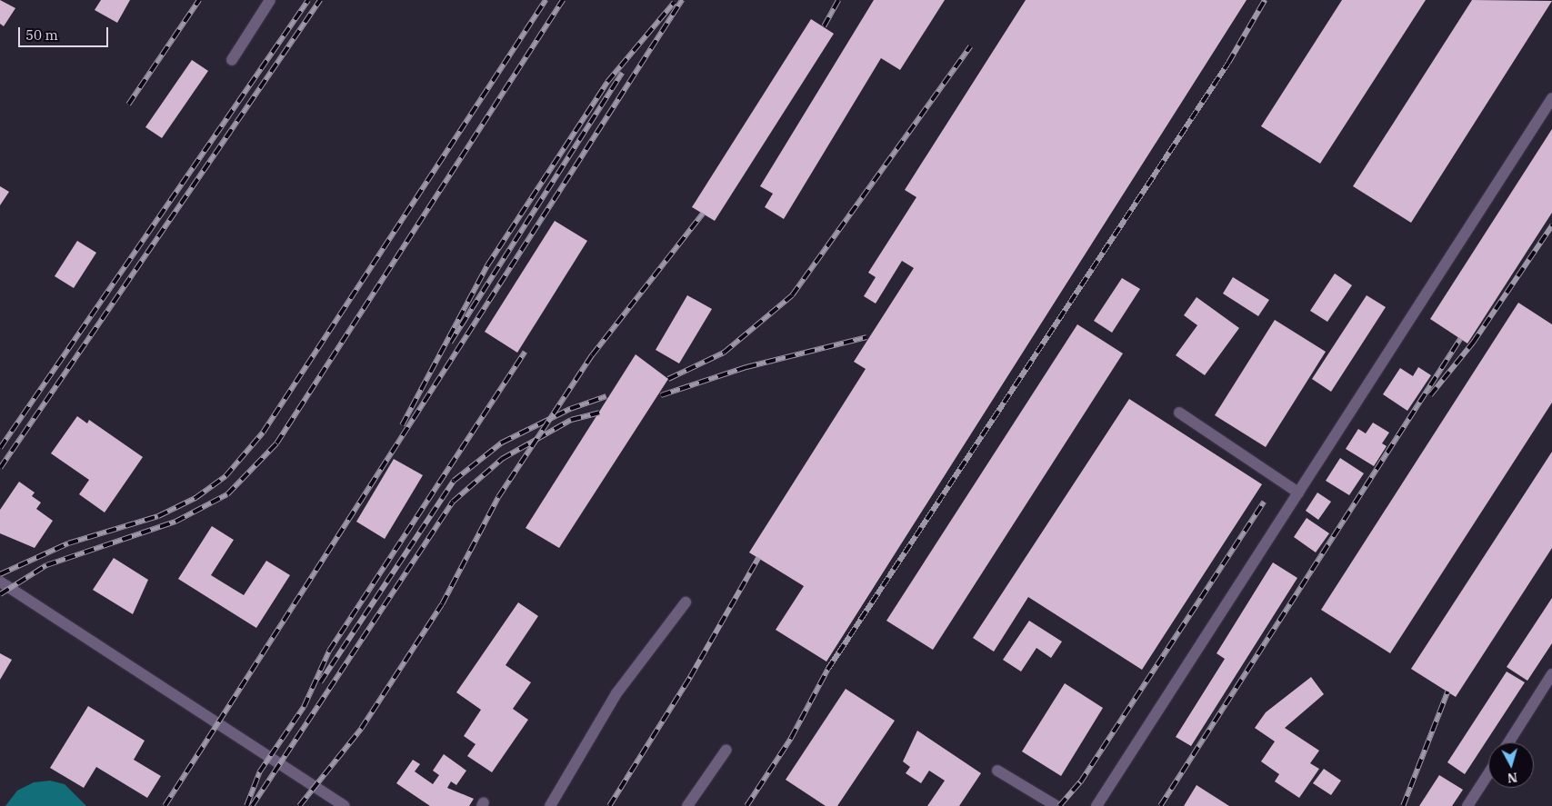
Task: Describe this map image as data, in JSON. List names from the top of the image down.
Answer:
{
  "scale_bar": "50 m",
  "north": "bottom"
}
